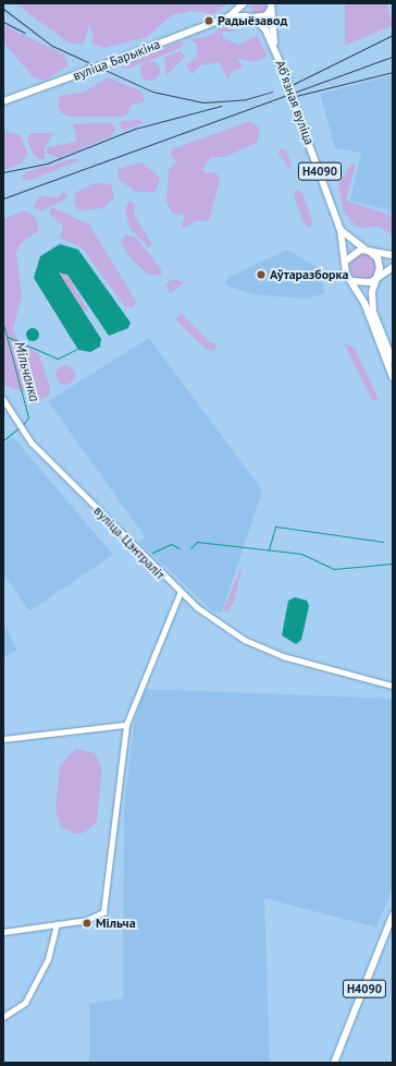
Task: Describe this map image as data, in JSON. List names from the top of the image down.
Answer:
{
  "streets": {
    "main road": ["вуліца Барыкіна", "Абʼязная вуліца", "Н4090"],
    "street": ["вуліца Цэнтраліт"]
  },
  "crossings": [
    ["вуліца Барыкіна", "Абʼязная вуліца"],
    ["Абʼязная вуліца", "Н4090"]
  ],
  "water": ["Мільчанка"],
  "places": ["Радыёзавод", "Аўтаразборка", "Мільча"]
}
